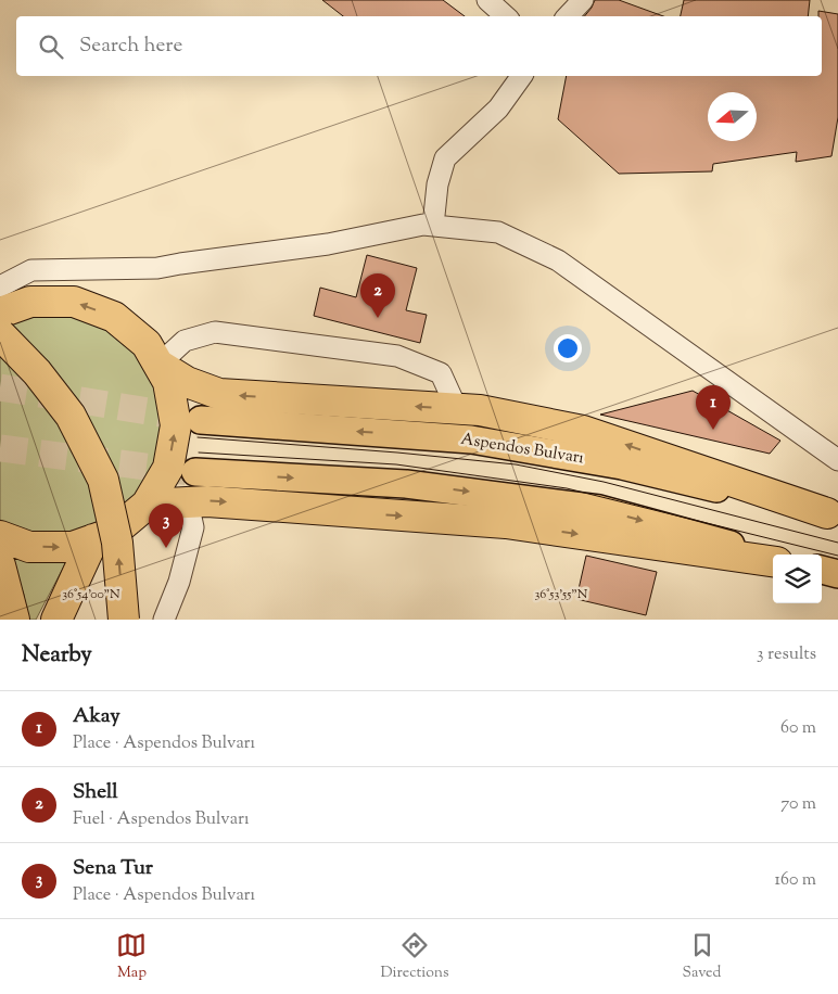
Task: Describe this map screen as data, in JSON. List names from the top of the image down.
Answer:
{
  "streets": {
    "main road": ["Aspendos Bulvarı"]
  },
  "north": "left",
  "page": {
    "search": "Search here",
    "pins": ["2", "1", "3"],
    "heading": ["Nearby", "3 results"],
    "list": [
      {
        "mark": "1",
        "name": "Akay",
        "note": "Place · Aspendos Bulvarı",
        "value": "60 m"
      },
      {
        "mark": "2",
        "name": "Shell",
        "note": "Fuel · Aspendos Bulvarı",
        "value": "70 m"
      },
      {
        "mark": "3",
        "name": "Sena Tur",
        "note": "Place · Aspendos Bulvarı",
        "value": "160 m"
      }
    ],
    "nav": ["Map", "Directions", "Saved"]
  },
  "coordinates": ["36°54'00\"N", "36°53'55\"N"]
}
